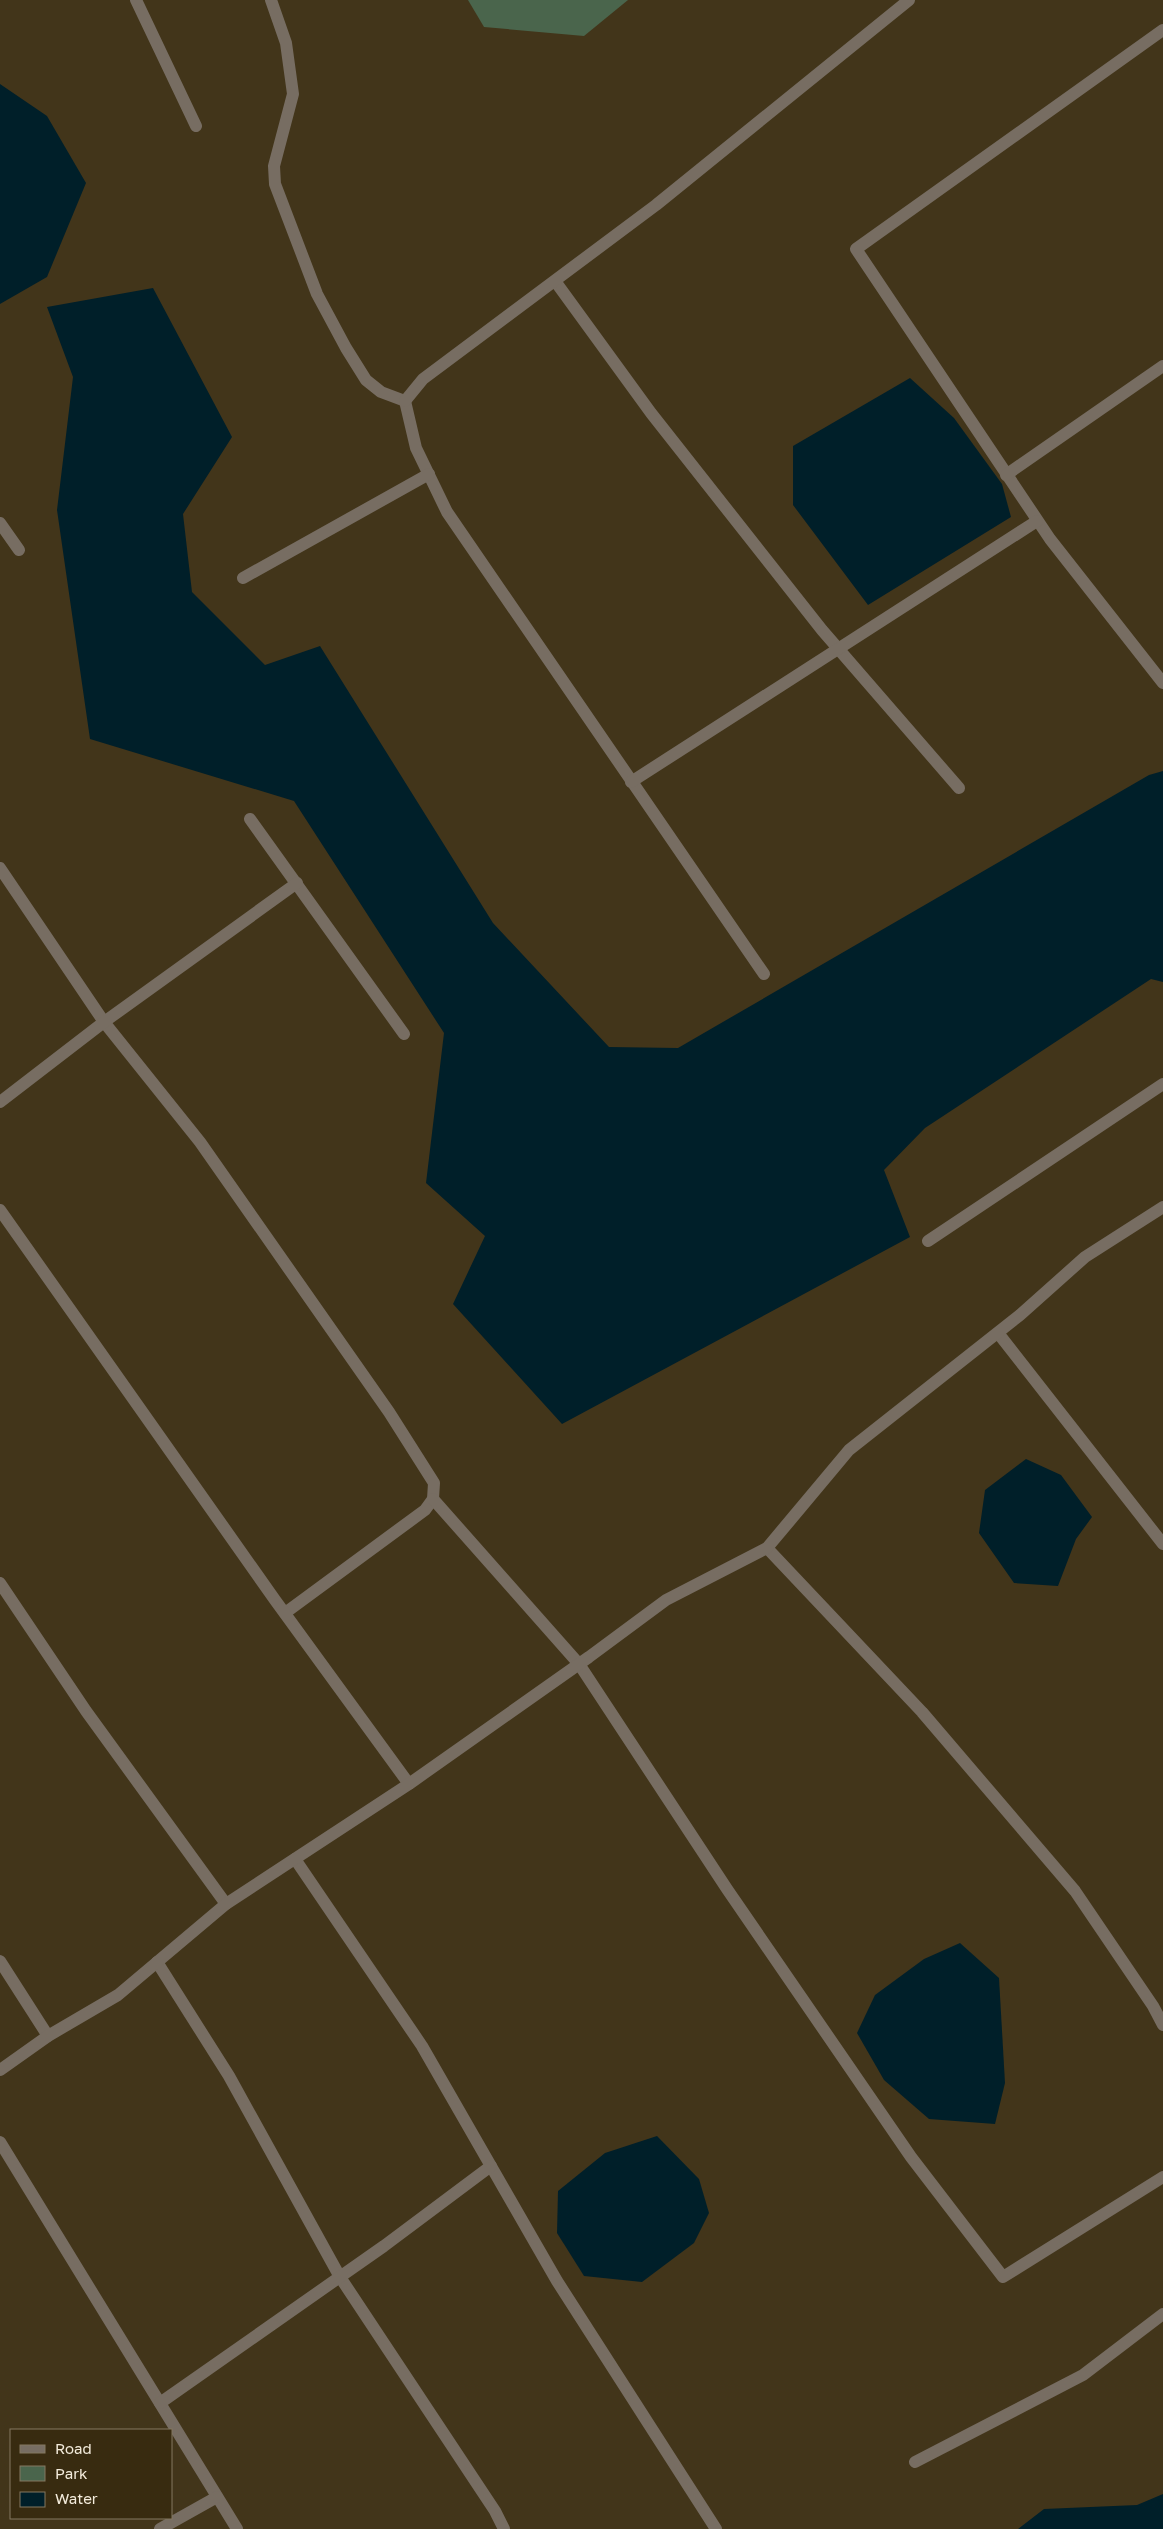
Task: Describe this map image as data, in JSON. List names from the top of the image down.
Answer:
{
  "legend": ["Road", "Park", "Water"]
}
